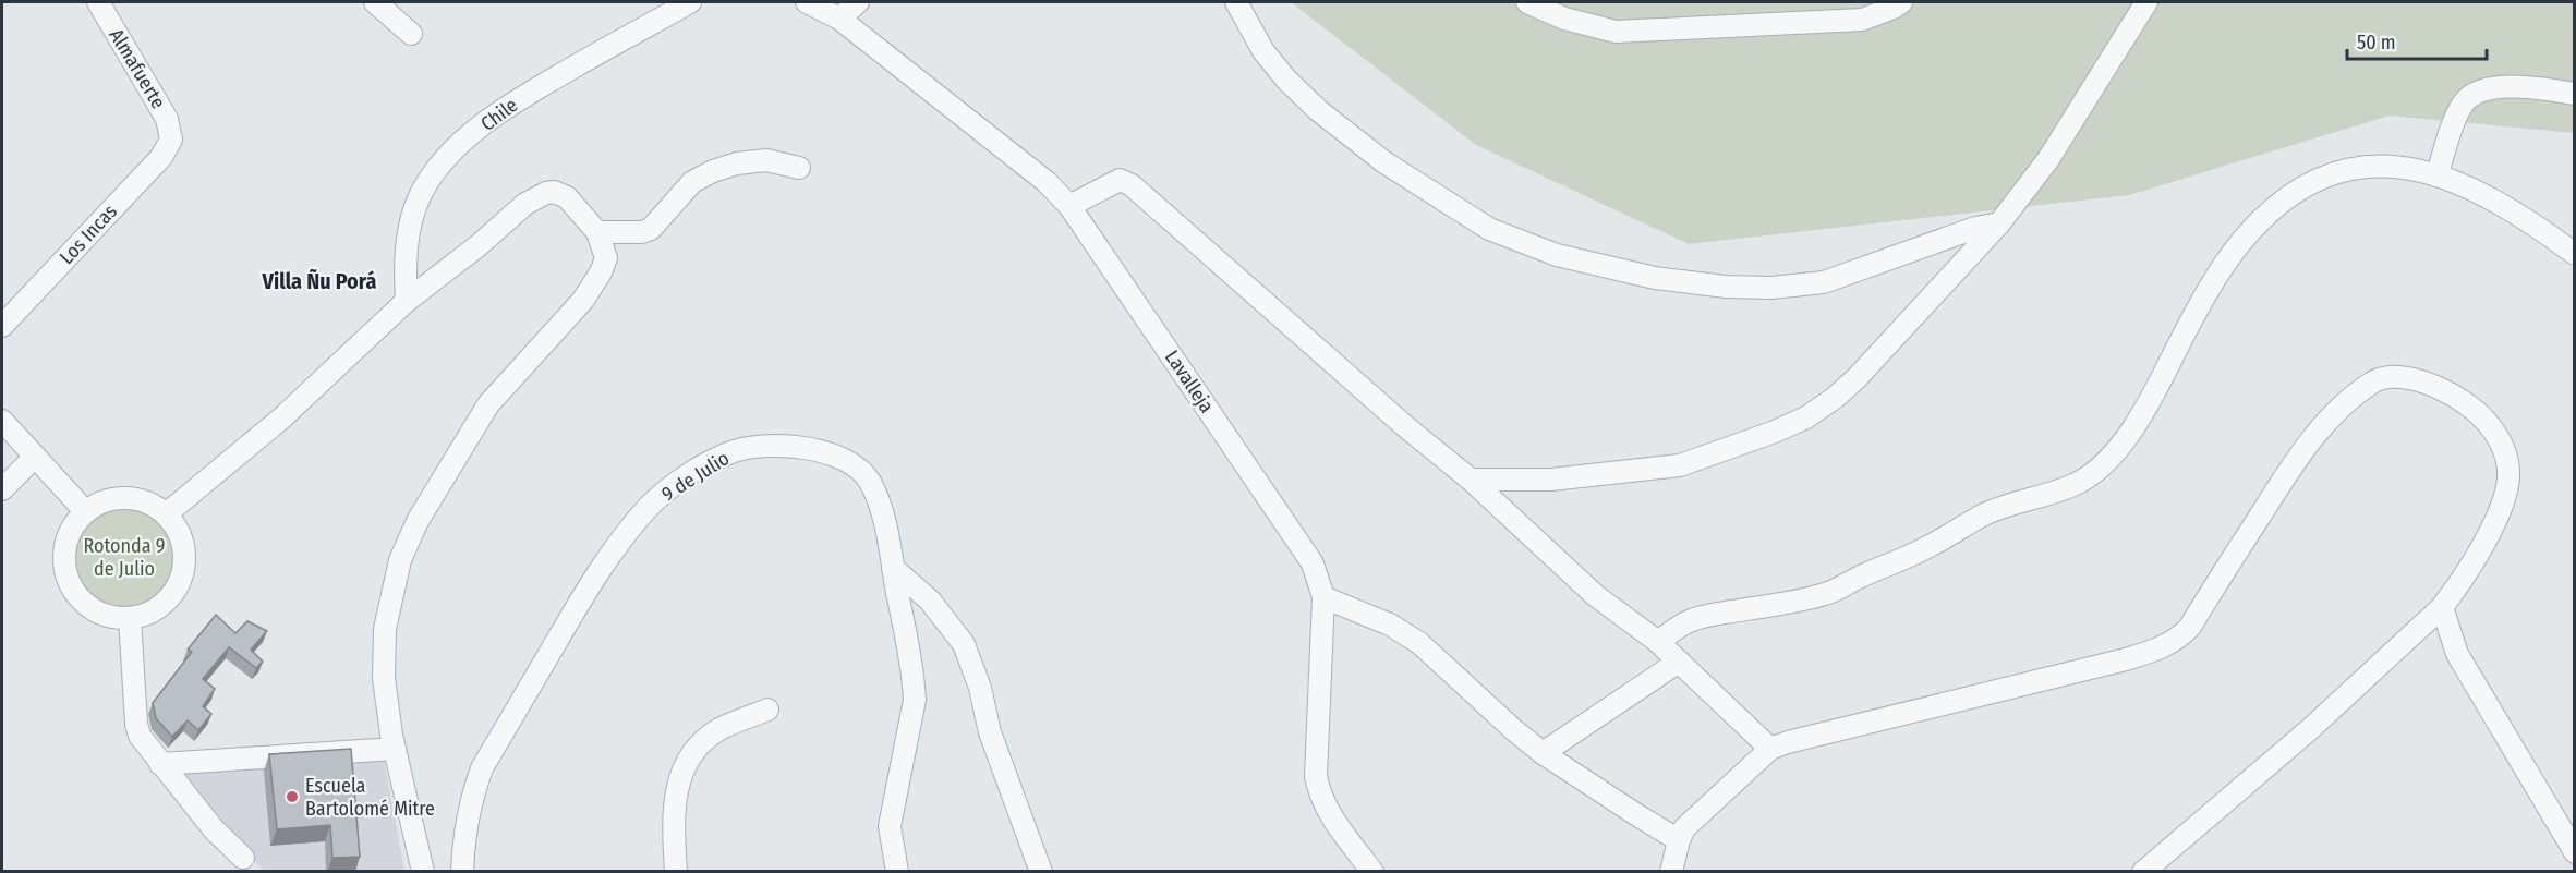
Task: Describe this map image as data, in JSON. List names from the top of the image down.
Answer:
{
  "streets": {
    "street": [
      "Almafuerte",
      "Chile",
      "Los Incas",
      "Lavalleja",
      "9 de Julio"
    ]
  },
  "crossings": [
    ["Almafuerte", "Los Incas"]
  ],
  "districts": ["Villa Ñu Porá"],
  "parks": ["Rotonda 9 de Julio"],
  "places": ["Escuela Bartolomé Mitre"],
  "scale_bar": "50 m"
}
